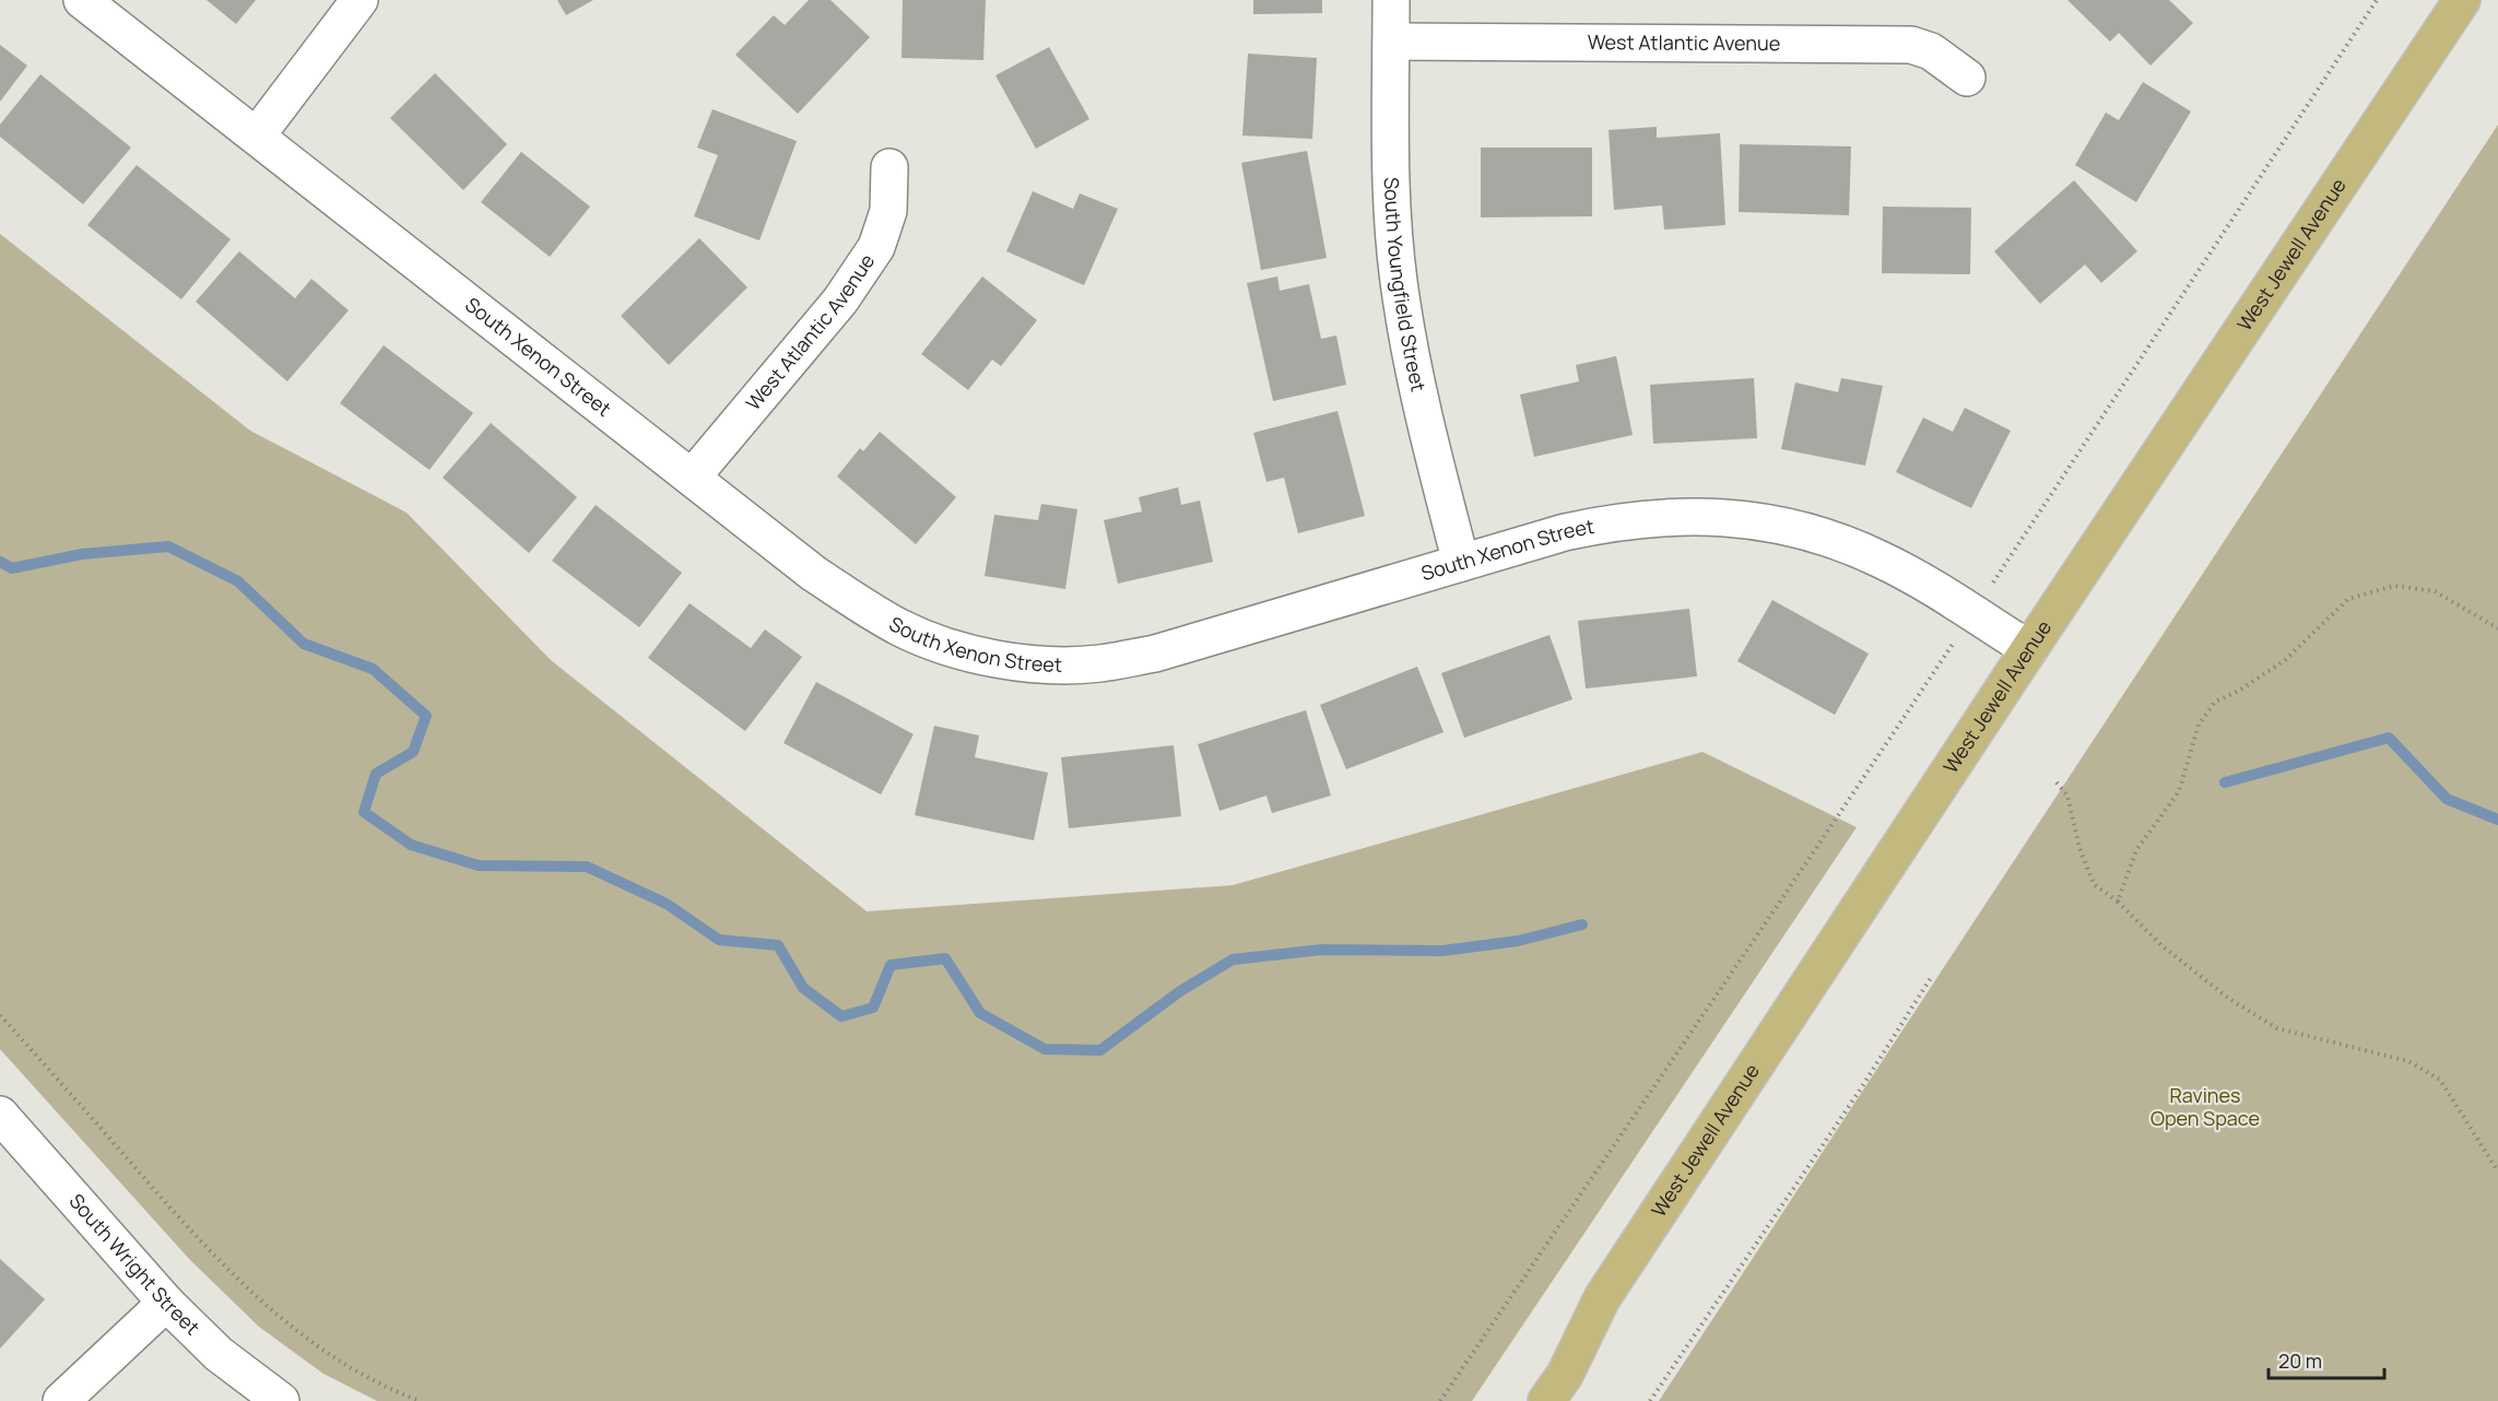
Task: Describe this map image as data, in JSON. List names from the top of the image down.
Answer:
{
  "streets": {
    "main road": ["West Jewell Avenue"],
    "street": [
      "West Atlantic Avenue",
      "South Youngfield Street",
      "South Xenon Street",
      "South Wright Street"
    ]
  },
  "crossings": [
    ["West Atlantic Avenue", "South Youngfield Street"],
    ["West Atlantic Avenue", "South Xenon Street"],
    ["West Jewell Avenue", "South Xenon Street"],
    ["South Youngfield Street", "South Xenon Street"]
  ],
  "parks": ["Ravines Open Space"],
  "scale_bar": "20 m"
}
